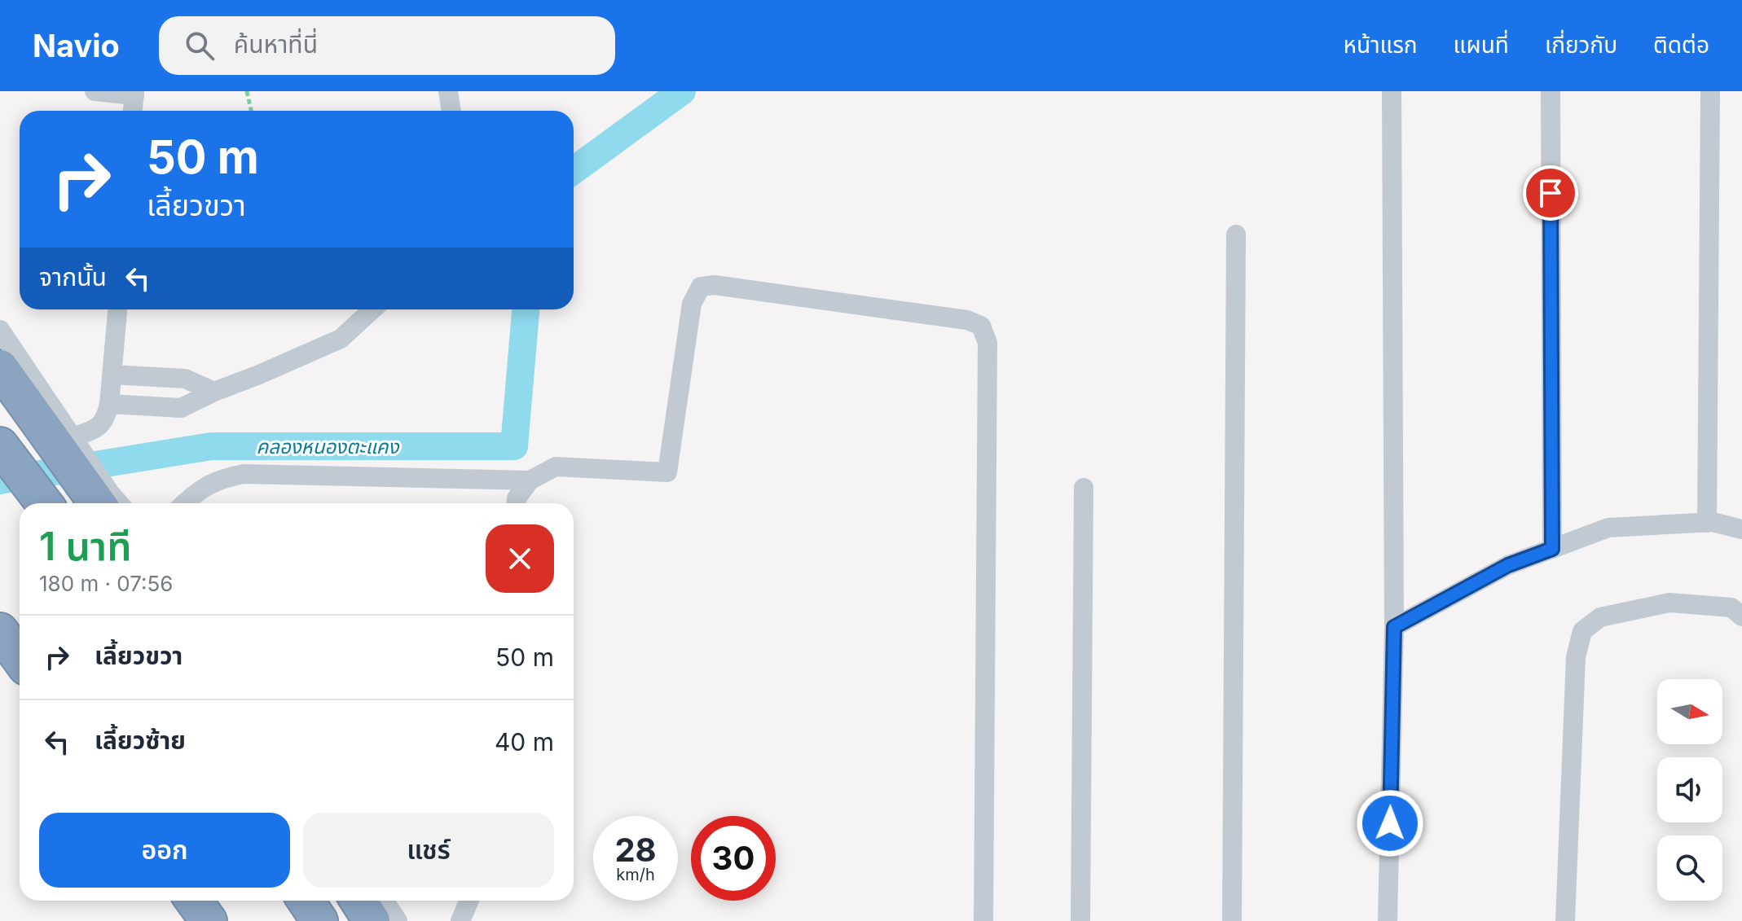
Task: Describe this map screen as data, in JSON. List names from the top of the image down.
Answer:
{
  "water": ["คลองหนองตะแคง"],
  "north": "right",
  "page": {
    "header": "Navio",
    "search": "ค้นหาที่นี่",
    "nav": [
      "หน้าแรก",
      "แผนที่",
      "เกี่ยวกับ",
      "ติดต่อ"
    ],
    "turn": ["50 m", "เลี้ยวขวา"],
    "then": "จากนั้น",
    "heading": ["1 นาที", "180 m · 07:56"],
    "list": [
      {
        "name": "เลี้ยวขวา",
        "value": "50 m"
      },
      {
        "name": "เลี้ยวซ้าย",
        "value": "40 m"
      }
    ],
    "buttons": ["ออก", "แชร์"],
    "speed": "28 km/h",
    "limit": "30"
  }
}
